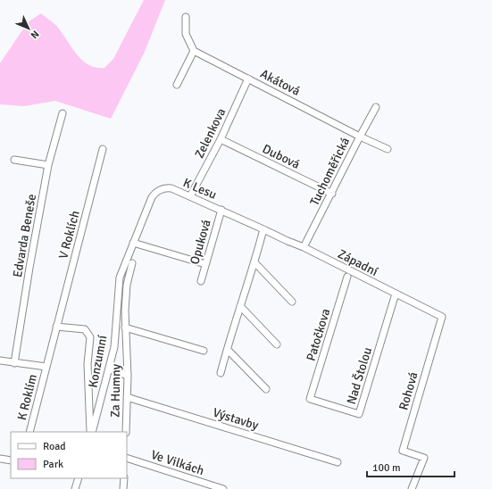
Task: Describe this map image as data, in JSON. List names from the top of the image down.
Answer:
{
  "streets": {
    "street": [
      "Akátová",
      "Zelenkova",
      "Dubová",
      "Tuchoměřická",
      "K Lesu",
      "V Roklích",
      "Edvarda Beneše",
      "Opuková",
      "Západní",
      "Patočkova",
      "Konzumní",
      "Nad Štolou",
      "Za Humny",
      "Rohová",
      "K Roklím",
      "Výstavby",
      "Ve Vilkách"
    ]
  },
  "crossings": [
    ["Akátová", "Zelenkova"],
    ["Akátová", "Tuchoměřická"],
    ["Zelenkova", "Dubová"],
    ["Zelenkova", "K Lesu"],
    ["Dubová", "Tuchoměřická"],
    ["Tuchoměřická", "Západní"],
    ["K Lesu", "Opuková"],
    ["K Lesu", "Západní"],
    ["K Lesu", "Konzumní"],
    ["V Roklích", "Konzumní"],
    ["V Roklích", "K Roklím"],
    ["Edvarda Beneše", "K Roklím"],
    ["Západní", "Nad Štolou"],
    ["Západní", "Rohová"],
    ["Patočkova", "Nad Štolou"],
    ["Konzumní", "K Roklím"],
    ["Za Humny", "Výstavby"]
  ],
  "legend": ["Road", "Park"],
  "scale_bar": "100 m",
  "north": "bottom right"
}
